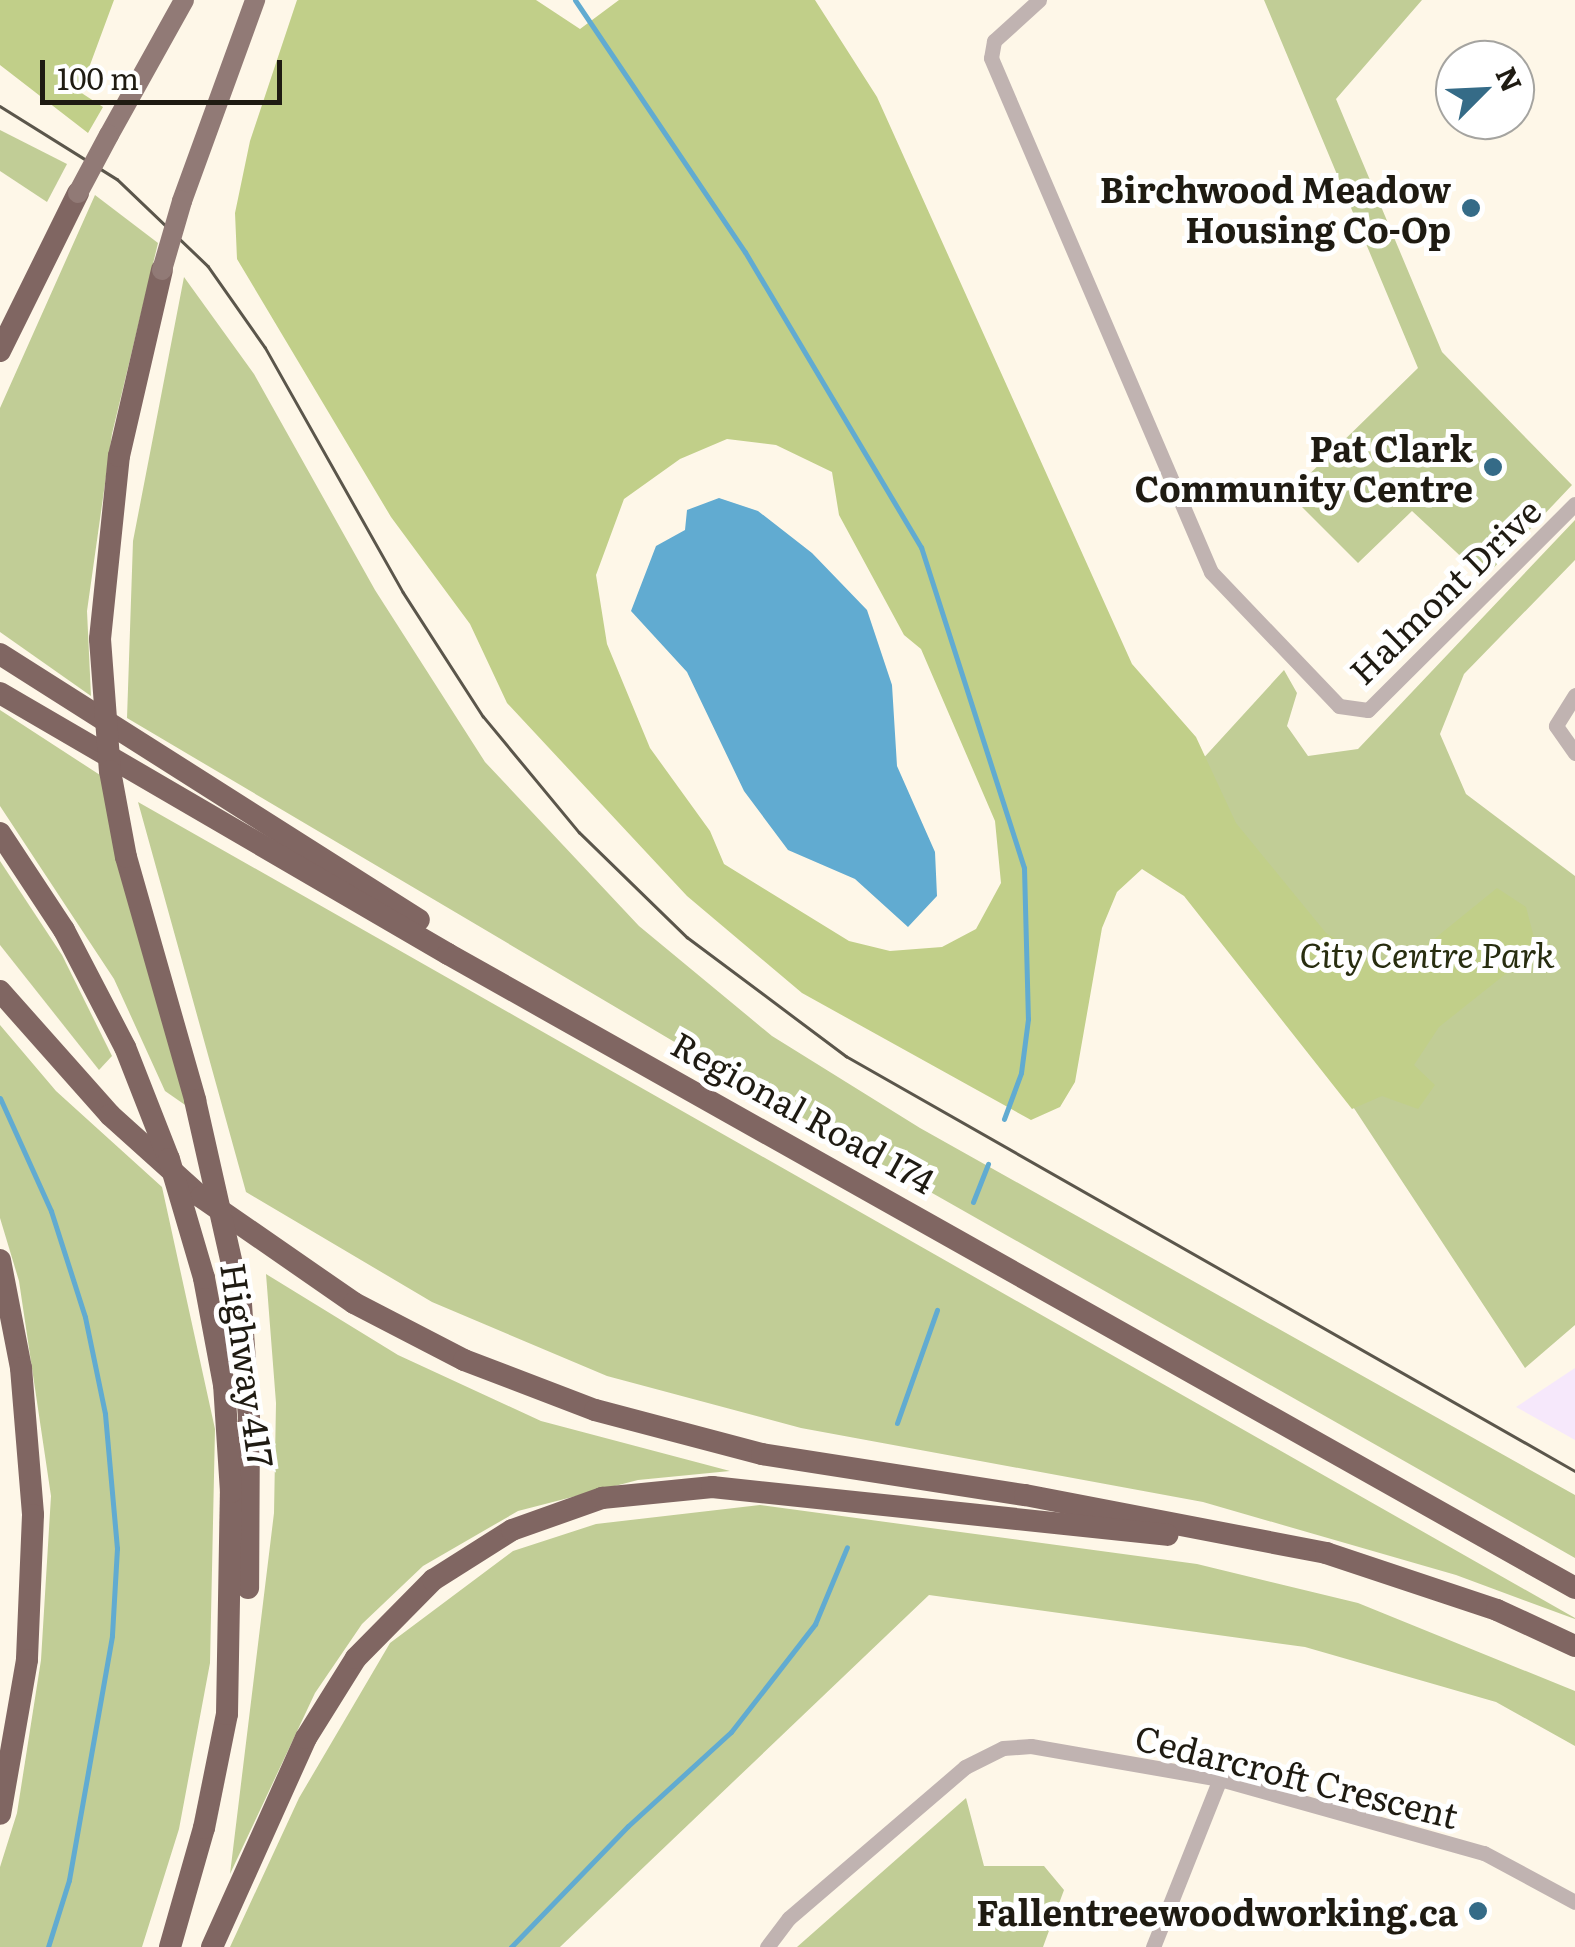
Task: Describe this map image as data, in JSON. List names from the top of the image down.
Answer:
{
  "streets": {
    "highway": ["Regional Road 174", "Highway 417"],
    "street": ["Halmont Drive", "Cedarcroft Crescent"]
  },
  "parks": ["City Centre Park"],
  "places": ["Birchwood Meadow Housing Co-Op", "Pat Clark Community Centre", "Fallentreewoodworking.ca"],
  "scale_bar": "100 m",
  "north": "top right"
}
